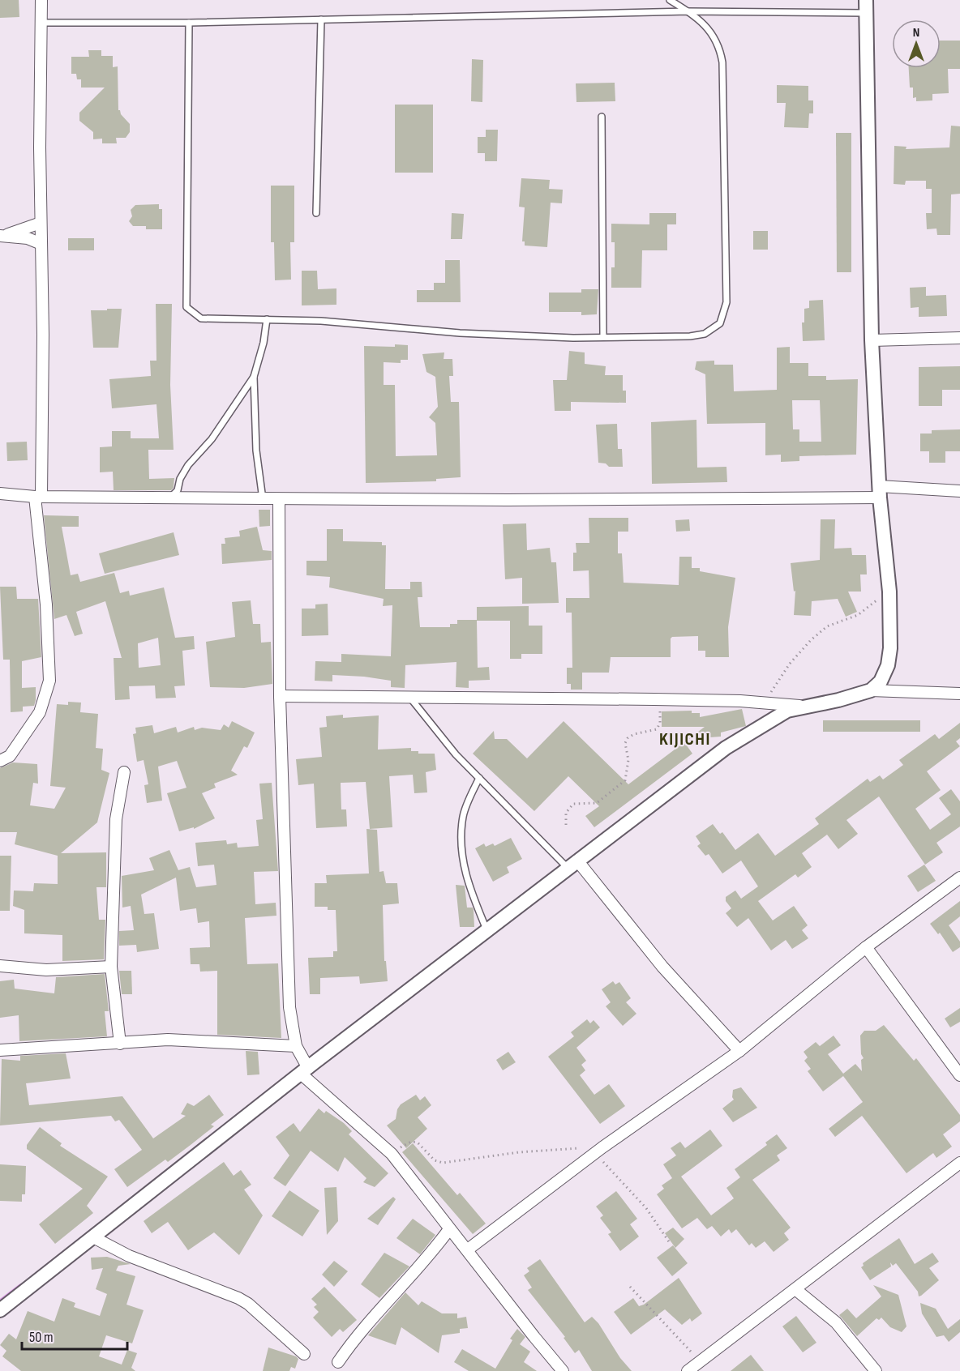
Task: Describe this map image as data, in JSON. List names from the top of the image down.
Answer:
{
  "districts": ["KIJICHI"],
  "scale_bar": "50 m",
  "north": "top"
}
